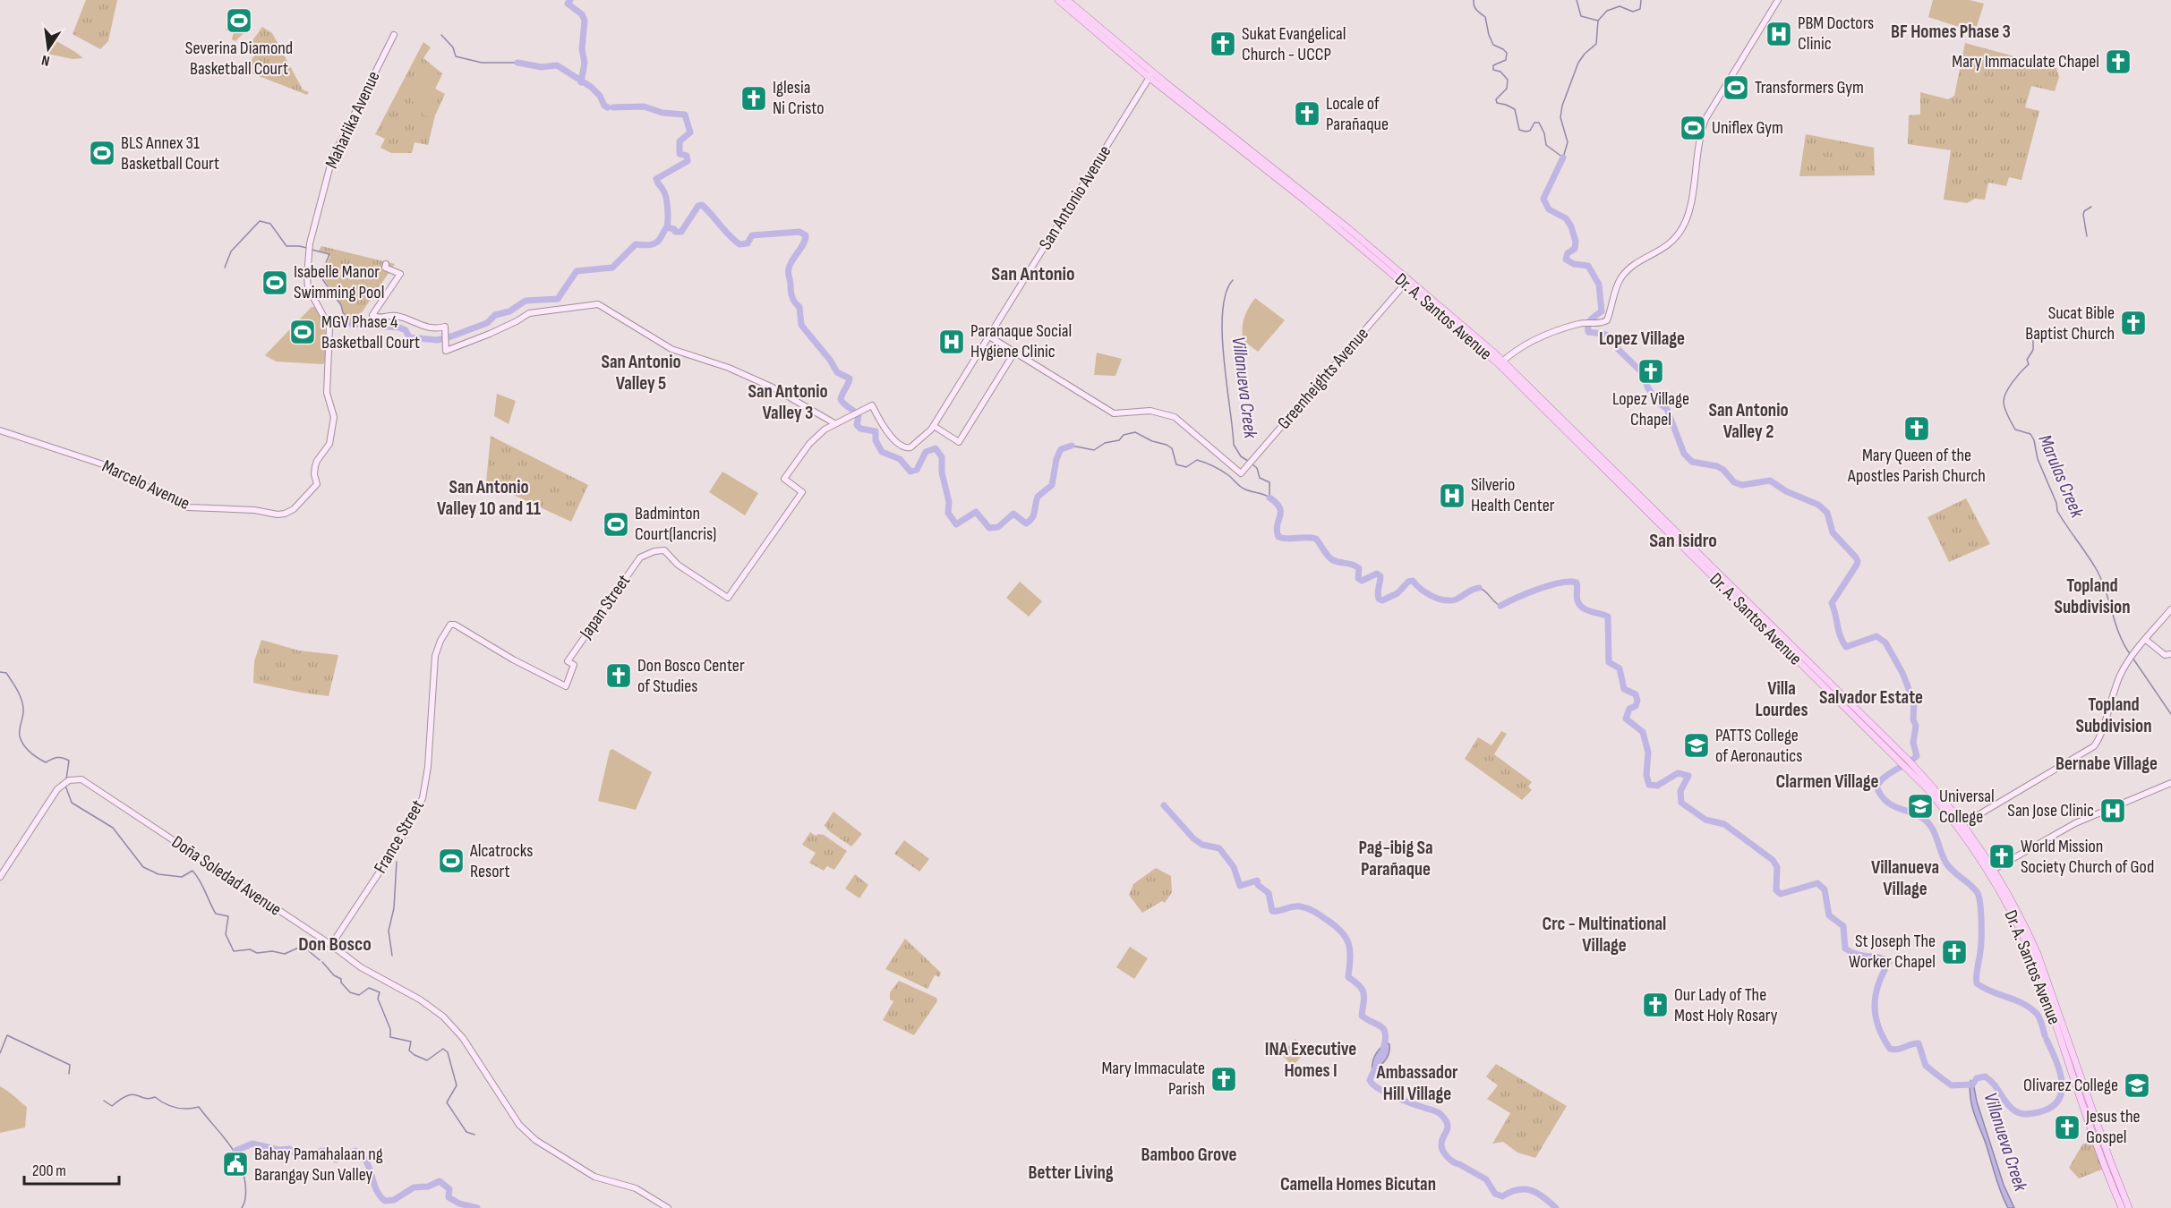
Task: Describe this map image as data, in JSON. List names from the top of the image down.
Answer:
{
  "streets": {
    "main road": [
      "Maharlika Avenue",
      "San Antonio Avenue",
      "Dr. A. Santos Avenue",
      "Greenheights Avenue",
      "Marcelo Avenue",
      "Japan Street",
      "France Street",
      "Doña Soledad Avenue"
    ]
  },
  "crossings": [
    ["Maharlika Avenue", "Marcelo Avenue"],
    ["San Antonio Avenue", "Dr. A. Santos Avenue"],
    ["San Antonio Avenue", "Japan Street"],
    ["Dr. A. Santos Avenue", "Greenheights Avenue"],
    ["Japan Street", "France Street"],
    ["France Street", "Doña Soledad Avenue"]
  ],
  "districts": [
    "BF Homes Phase 3",
    "San Antonio",
    "Lopez Village",
    "San Antonio Valley 5",
    "San Antonio Valley 3",
    "San Antonio Valley 2",
    "San Antonio Valley 10 and 11",
    "San Isidro",
    "Topland Subdivision",
    "Villa Lourdes",
    "Salvador Estate",
    "Topland Subdivision",
    "Bernabe Village",
    "Clarmen Village",
    "Pag-ibig Sa Parañaque",
    "Villanueva Village",
    "Crc - Multinational Village",
    "Don Bosco",
    "INA Executive Homes I",
    "Ambassador Hill Village",
    "Bamboo Grove",
    "Better Living",
    "Camella Homes Bicutan"
  ],
  "water": ["Villanueva Creek", "Marulas Creek"],
  "places": {
    "sports": [
      "Severina Diamond Basketball Court",
      "Transformers Gym",
      "Uniflex Gym",
      "BLS Annex 31 Basketball Court",
      "Isabelle Manor Swimming Pool",
      "MGV Phase 4 Basketball Court",
      "Badminton Court(lancris)",
      "Alcatrocks Resort"
    ],
    "hospital": [
      "PBM Doctors Clinic",
      "Paranaque Social Hygiene Clinic",
      "Silverio Health Center",
      "San Jose Clinic"
    ],
    "church": [
      "Sukat Evangelical Church - UCCP",
      "Mary Immaculate Chapel",
      "Iglesia Ni Cristo",
      "Locale of Parañaque",
      "Sucat Bible Baptist Church",
      "Lopez Village Chapel",
      "Mary Queen of the Apostles Parish Church",
      "Don Bosco Center of Studies",
      "World Mission Society Church of God",
      "St Joseph The Worker Chapel",
      "Our Lady of The Most Holy Rosary",
      "Mary Immaculate Parish",
      "Jesus the Gospel"
    ],
    "school or university": ["PATTS College of Aeronautics", "Universal College", "Olivarez College"],
    "public building": ["Bahay Pamahalaan ng Barangay Sun Valley"]
  },
  "scale_bar": "200 m",
  "north": "bottom"
}
